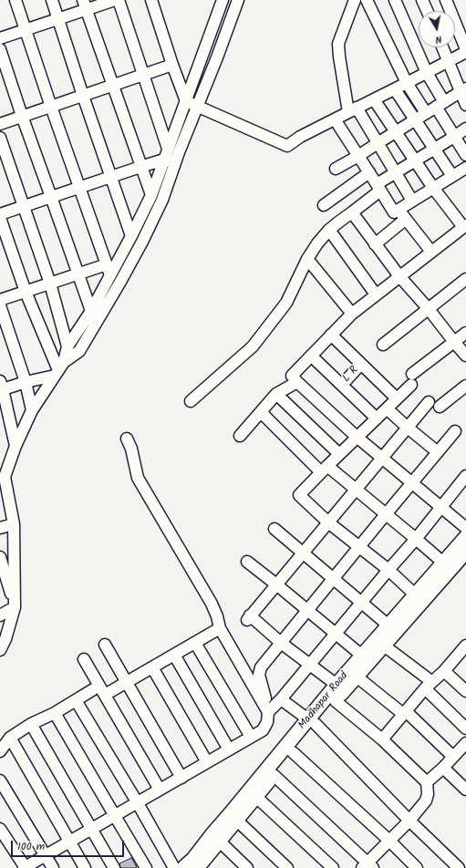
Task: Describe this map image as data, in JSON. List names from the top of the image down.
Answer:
{
  "streets": {
    "main road": ["Madhapar Road"],
    "street": ["L R"]
  },
  "scale_bar": "100 m",
  "north": "bottom"
}
